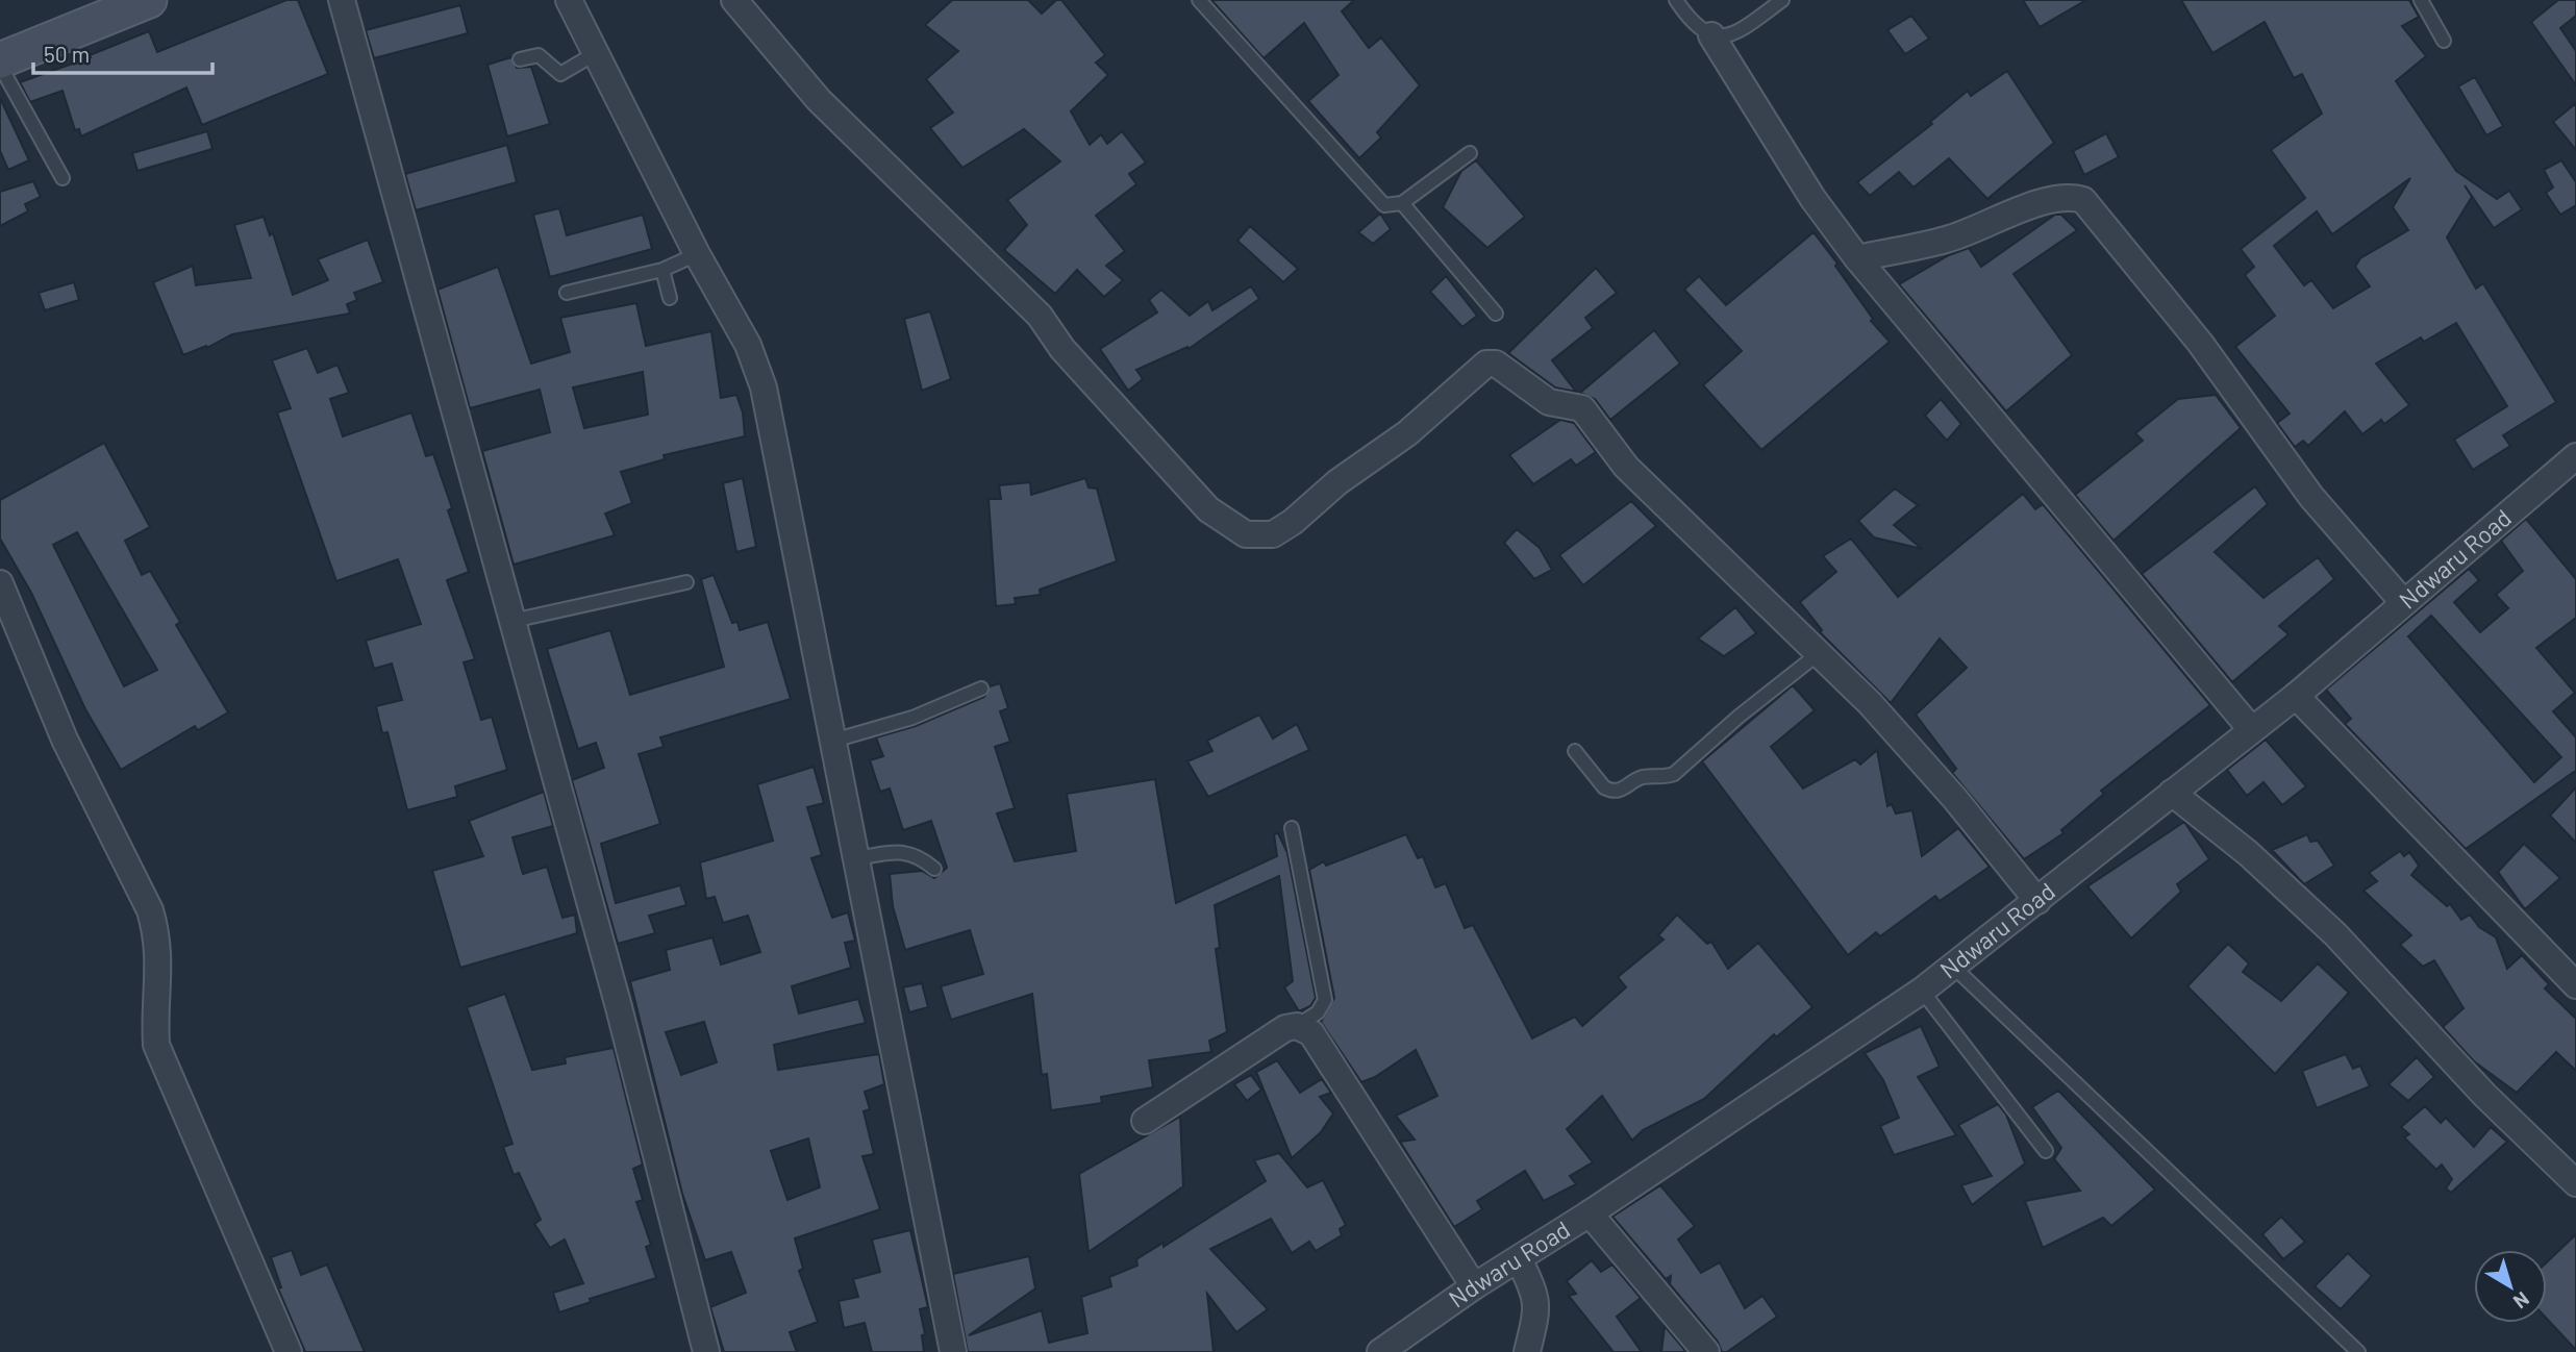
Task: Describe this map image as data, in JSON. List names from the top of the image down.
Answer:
{
  "streets": {
    "street": ["Ndwaru Road"]
  },
  "scale_bar": "50 m",
  "north": "bottom right"
}
